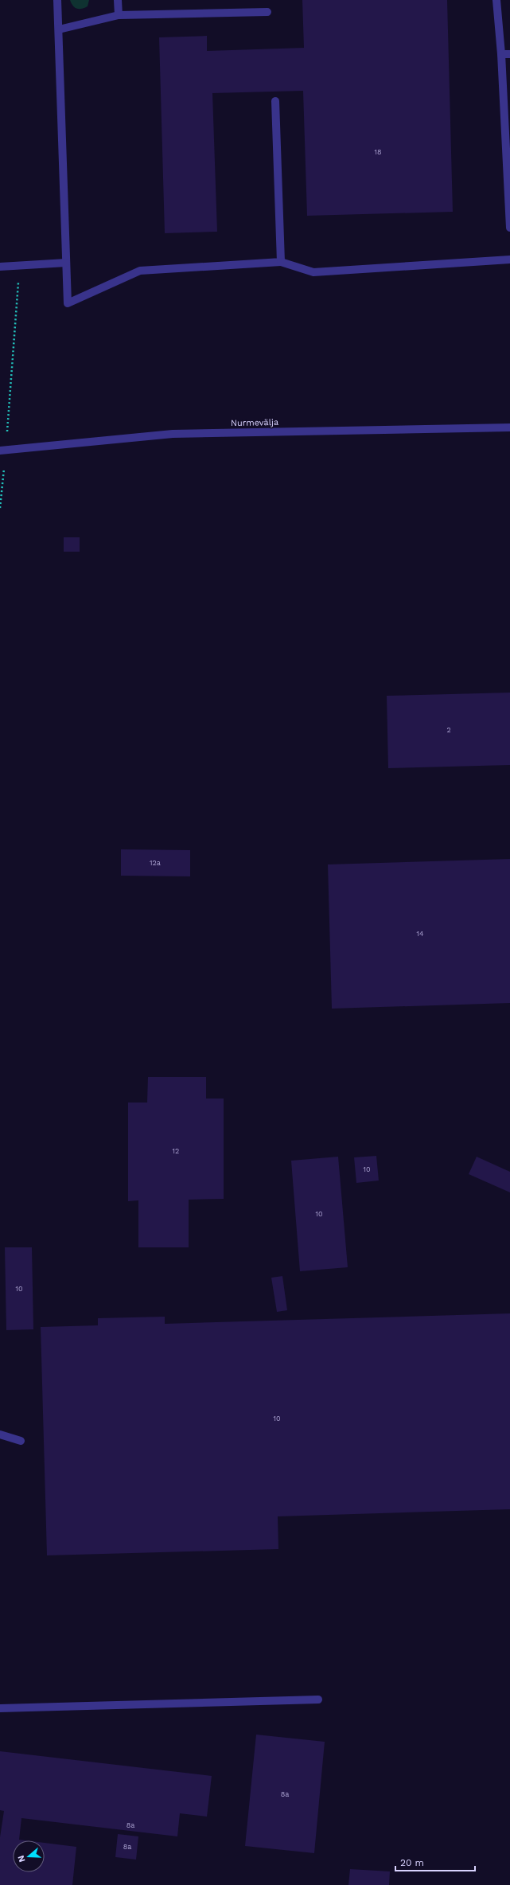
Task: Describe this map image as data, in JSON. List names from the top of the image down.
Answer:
{
  "streets": {
    "street": ["Nurmevälja"]
  },
  "house_numbers": [
    "18",
    "2",
    "12a",
    "14",
    "12",
    "10",
    "10",
    "10",
    "10",
    "8a",
    "8a",
    "8a"
  ],
  "scale_bar": "20 m",
  "north": "left"
}
